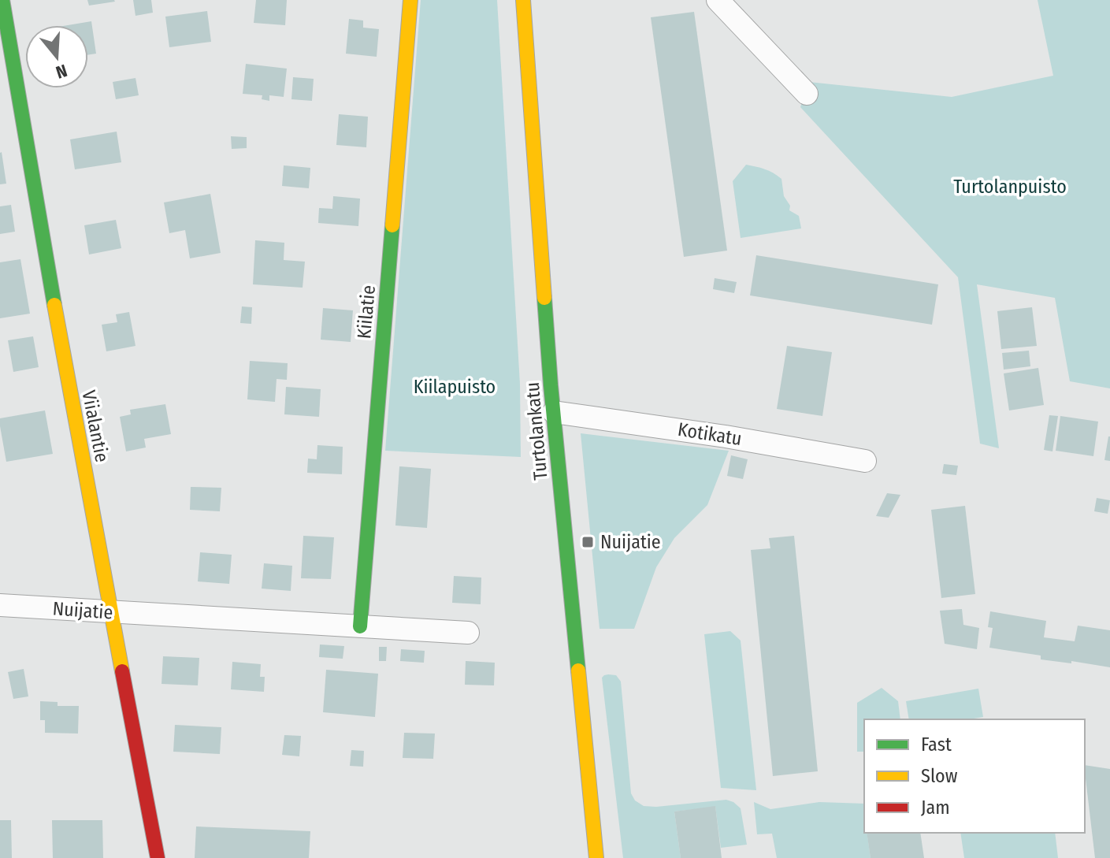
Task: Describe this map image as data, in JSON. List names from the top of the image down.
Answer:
{
  "streets": {
    "street": [
      "Kiilatie",
      "Viialantie",
      "Turtolankatu",
      "Kotikatu",
      "Nuijatie"
    ]
  },
  "crossings": [
    ["Kiilatie", "Nuijatie"],
    ["Viialantie", "Nuijatie"],
    ["Turtolankatu", "Kotikatu"]
  ],
  "parks": ["Turtolanpuisto", "Kiilapuisto"],
  "places": {
    "transit": ["Nuijatie"]
  },
  "legend": ["Fast", "Slow", "Jam"],
  "north": "bottom"
}
